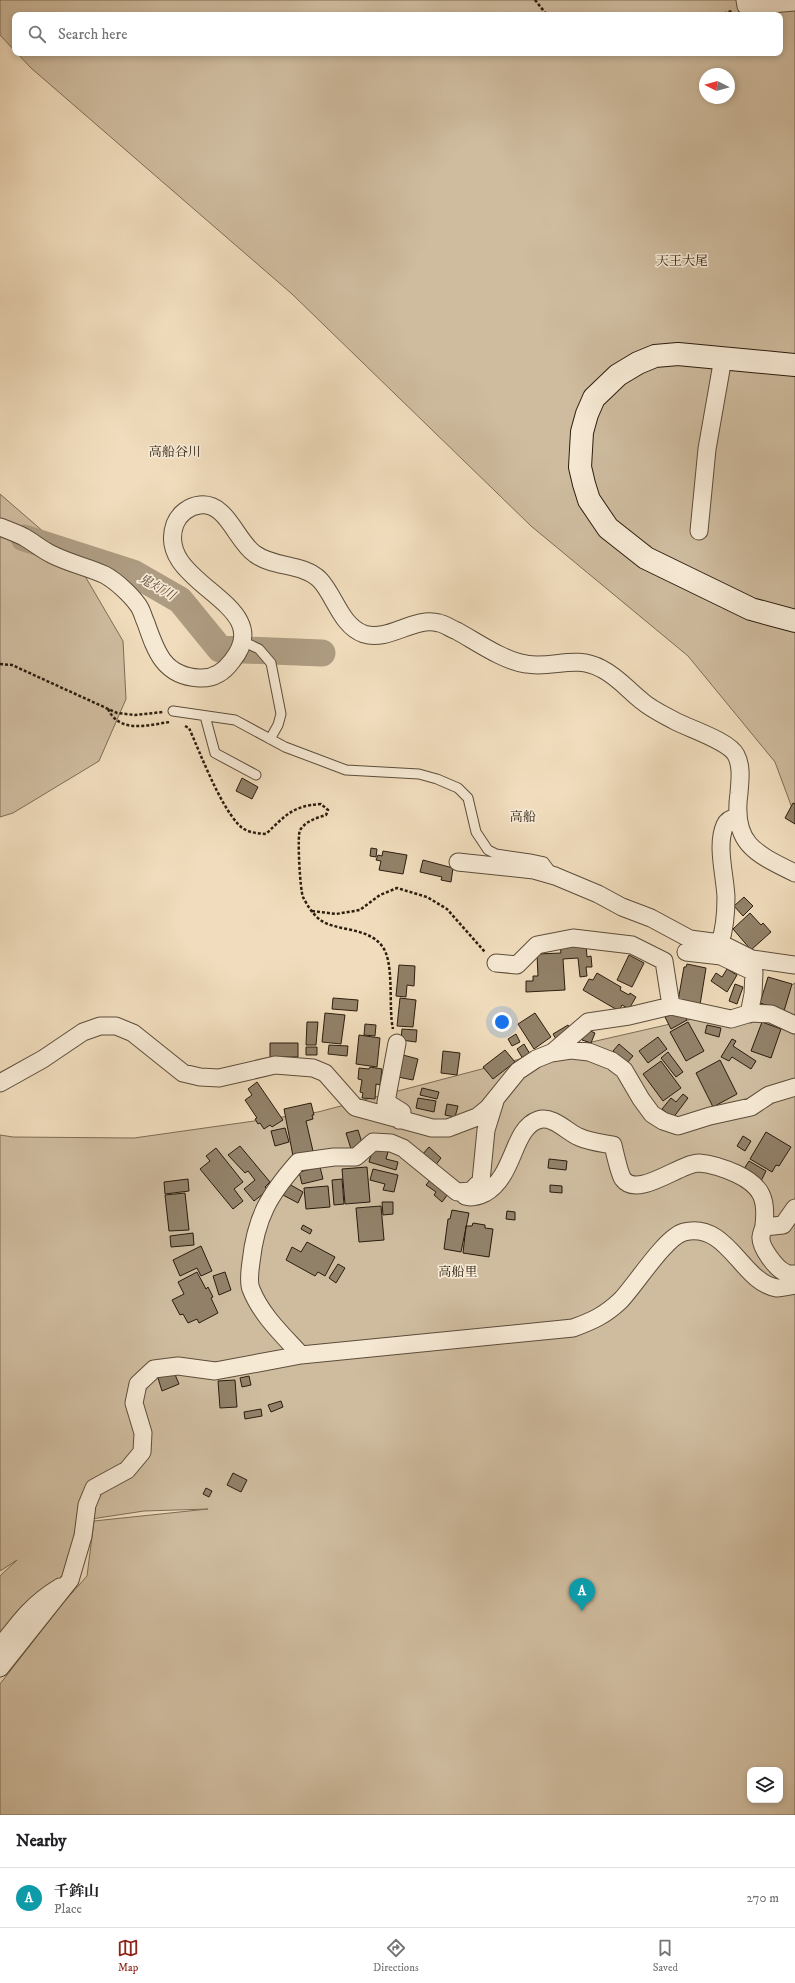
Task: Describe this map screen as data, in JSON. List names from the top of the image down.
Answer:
{
  "districts": [
    "天王大尾",
    "高船谷川",
    "高船",
    "高船里"
  ],
  "water": ["鬼灯川"],
  "north": "left",
  "page": {
    "search": "Search here",
    "pins": "A",
    "heading": "Nearby",
    "list": [
      {
        "mark": "A",
        "name": "千鉾山",
        "note": "Place",
        "value": "270 m"
      }
    ],
    "nav": ["Map", "Directions", "Saved"]
  }
}
